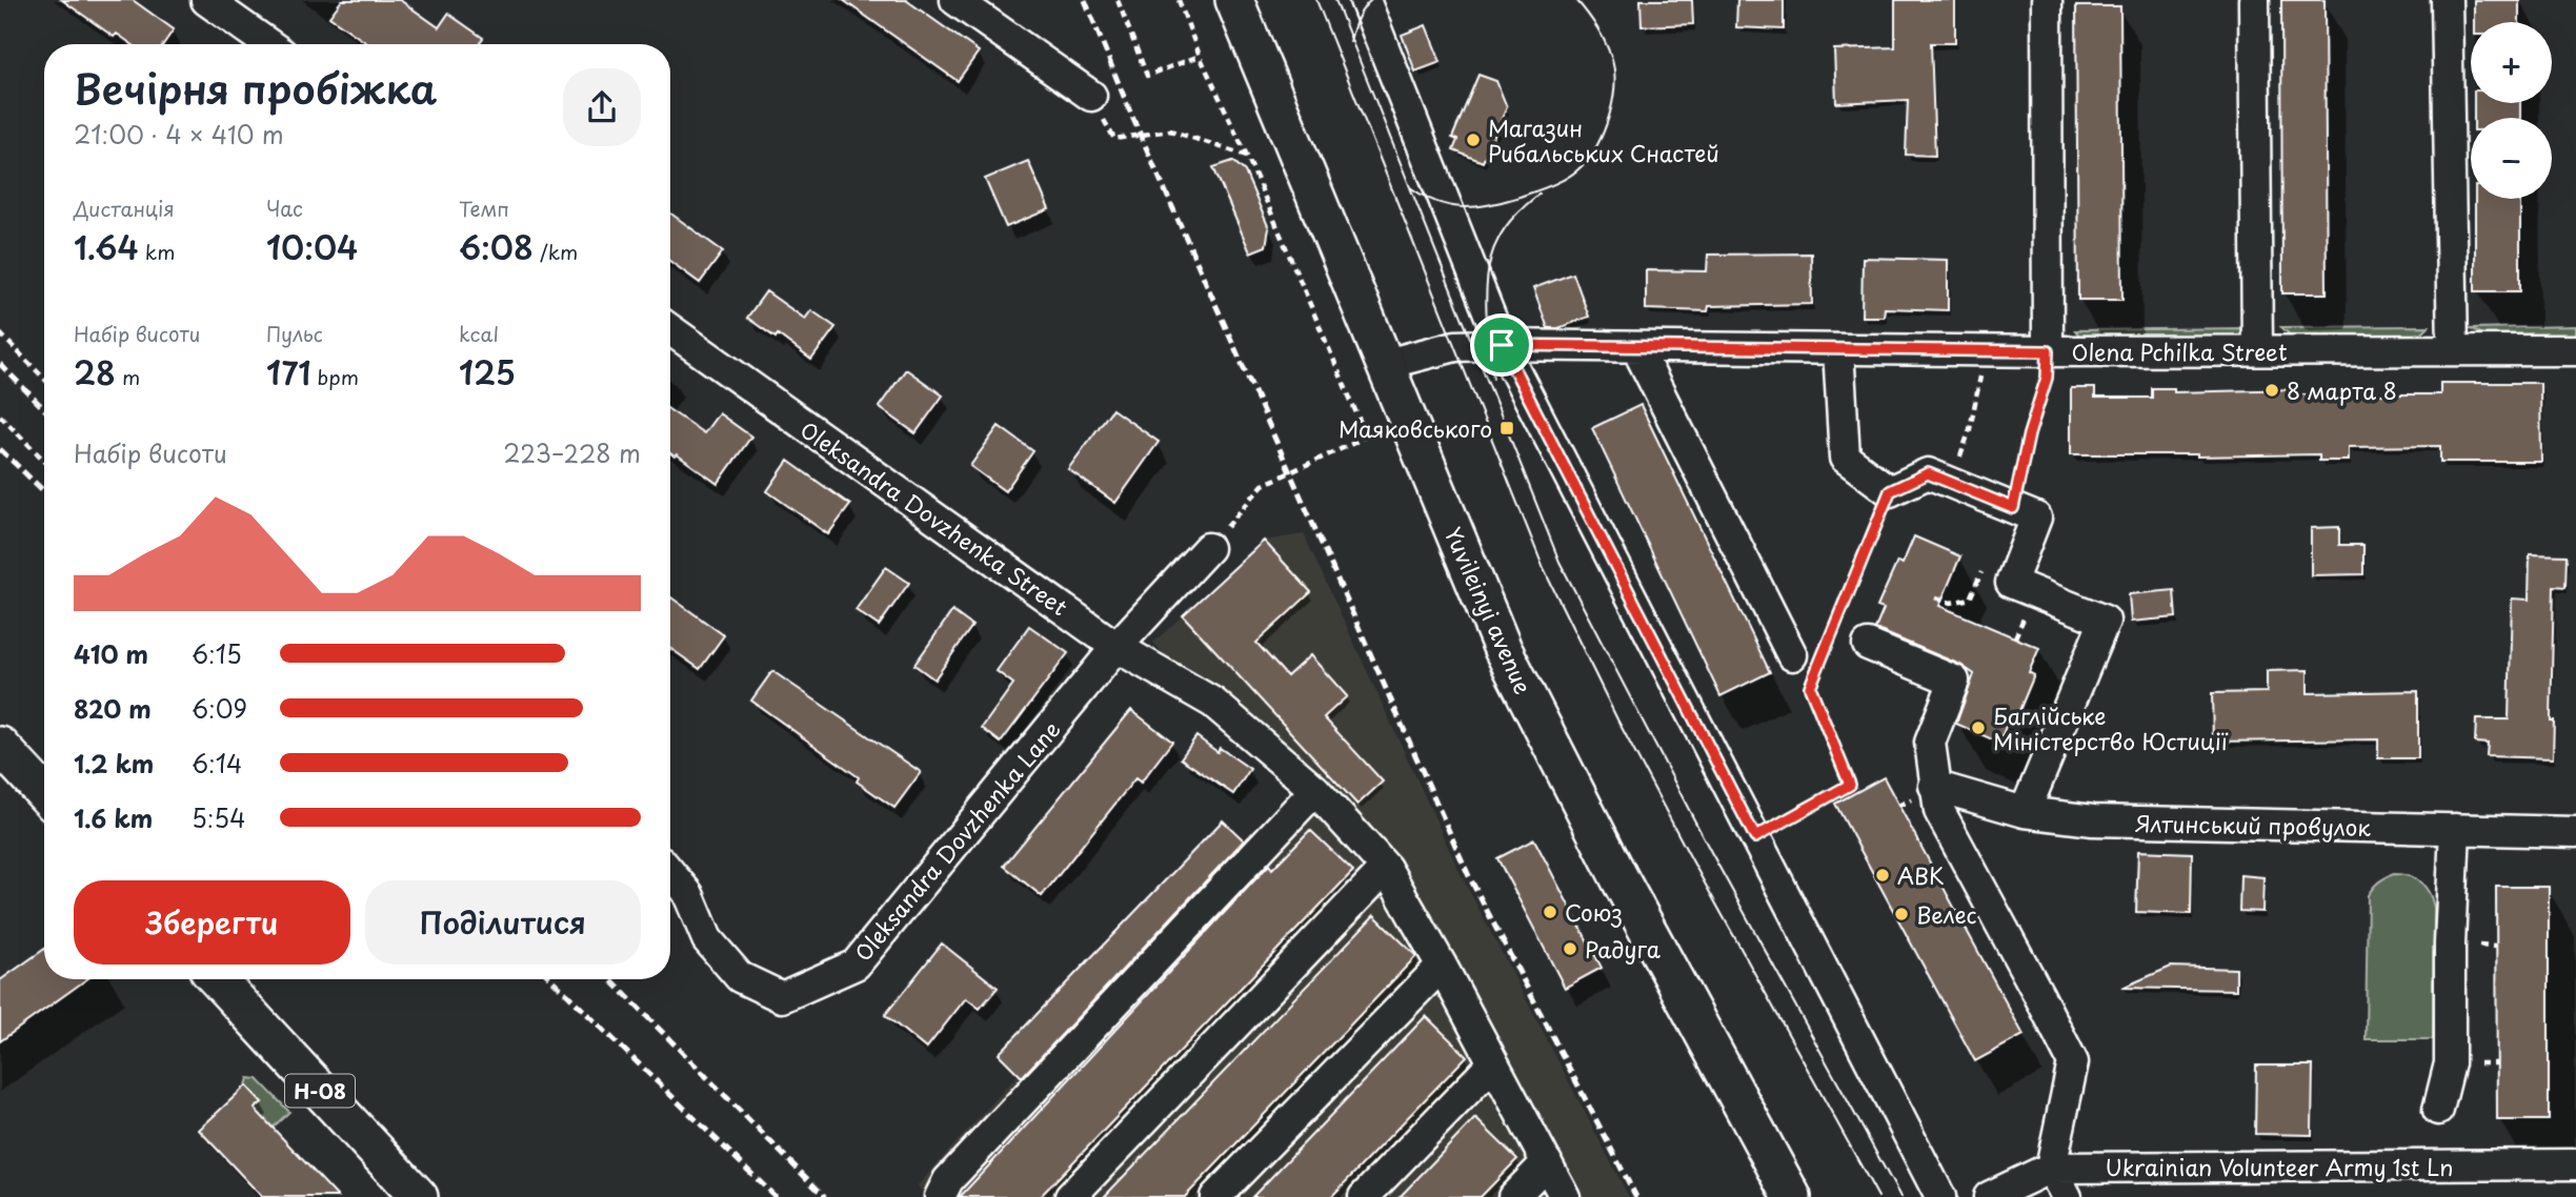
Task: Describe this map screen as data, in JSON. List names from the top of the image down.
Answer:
{
  "streets": {
    "main road": ["Yuvileinyi avenue", "Н-08"],
    "street": [
      "Olena Pchilka Street",
      "Oleksandra Dovzhenka Street",
      "Ялтинський провулок",
      "Oleksandra Dovzhenka Lane",
      "Ukrainian Volunteer Army 1st Ln"
    ]
  },
  "crossings": [
    ["Olena Pchilka Street", "Yuvileinyi avenue"],
    ["Oleksandra Dovzhenka Street", "Oleksandra Dovzhenka Lane"]
  ],
  "places": {
    "other": [
      "Магазин Рибальських Снастей",
      "8 марта 8",
      "Баглійське Міністерство Юстиції",
      "АВК",
      "Союз",
      "Велес",
      "Радуга"
    ],
    "transit": ["Маяковського"]
  },
  "page": {
    "map_buttons": ["+", "−"],
    "heading": ["Вечірня пробіжка", "21:00 · 4 × 410 m"],
    "stats": [
      ["Дистанція", "1.64 km"],
      ["Час", "10:04"],
      ["Темп", "6:08 /km"],
      ["Набір висоти", "28 m"],
      ["Пульс", "171 bpm"],
      ["kcal", "125"]
    ],
    "chart": ["Набір висоти", "223–228 m"],
    "list": [
      {
        "name": "410 m",
        "note": "6:15"
      },
      {
        "name": "820 m",
        "note": "6:09"
      },
      {
        "name": "1.2 km",
        "note": "6:14"
      },
      {
        "name": "1.6 km",
        "note": "5:54"
      }
    ],
    "buttons": ["Зберегти", "Поділитися"]
  }
}
